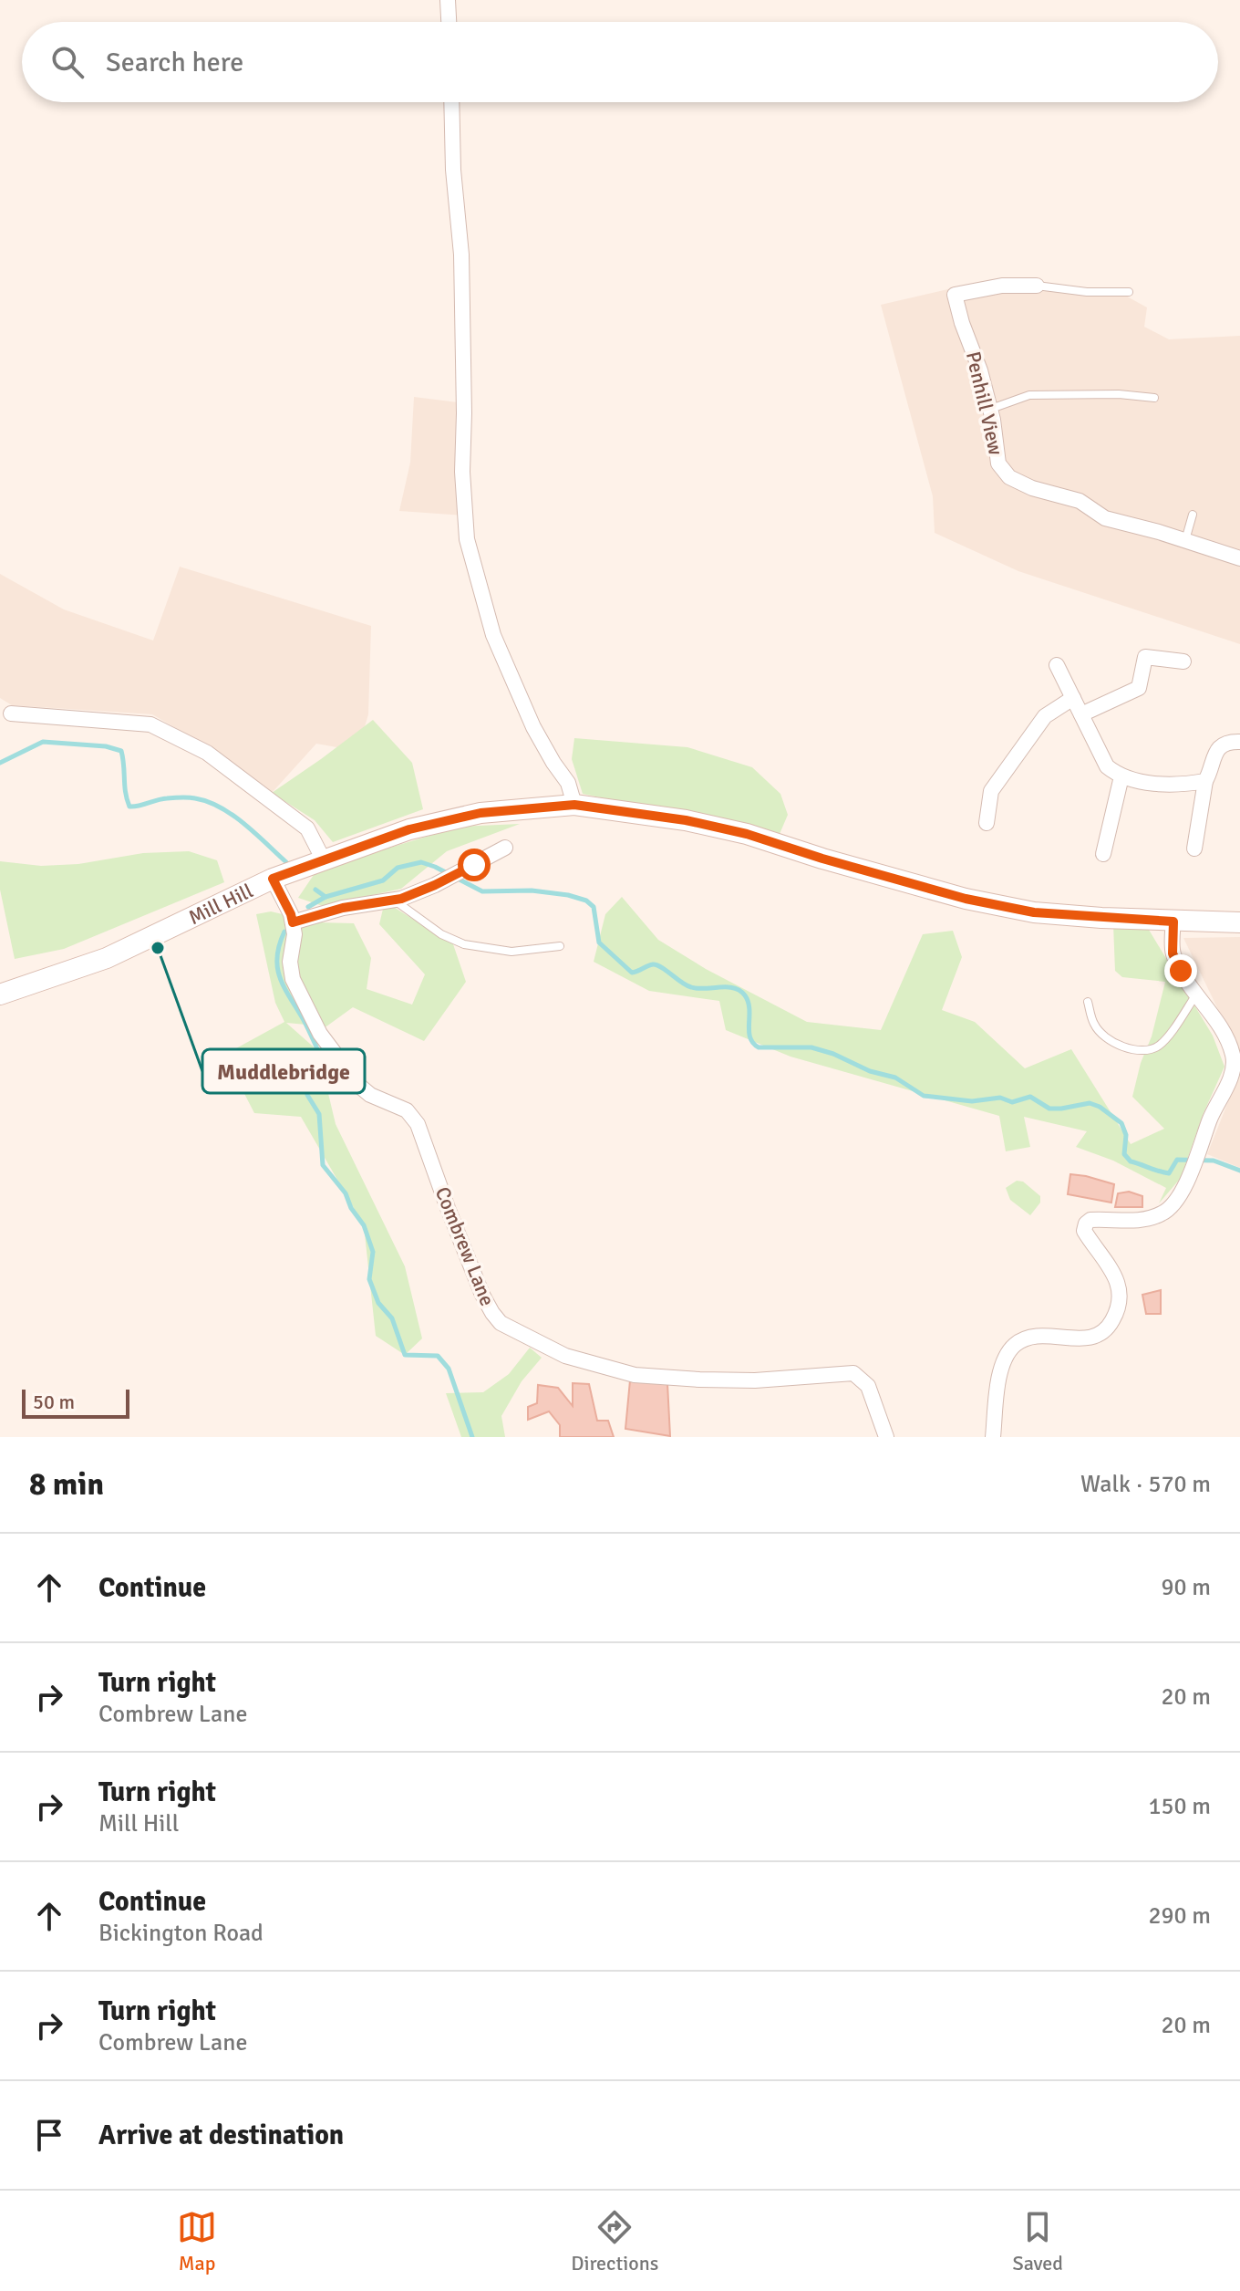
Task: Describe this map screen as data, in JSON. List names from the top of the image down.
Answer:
{
  "streets": {
    "main road": ["Mill Hill"],
    "street": ["Penhill View", "Combrew Lane"]
  },
  "crossings": [
    ["Mill Hill", "Combrew Lane"]
  ],
  "places": ["Muddlebridge"],
  "scale_bar": "50 m",
  "page": {
    "search": "Search here",
    "scale": "50 m",
    "heading": ["8 min", "Walk · 570 m"],
    "list": [
      ["Continue", "90 m"],
      ["Turn right", "Combrew Lane", "20 m"],
      ["Turn right", "Mill Hill", "150 m"],
      ["Continue", "Bickington Road", "290 m"],
      ["Turn right", "Combrew Lane", "20 m"],
      "Arrive at destination"
    ],
    "nav": ["Map", "Directions", "Saved"]
  }
}
